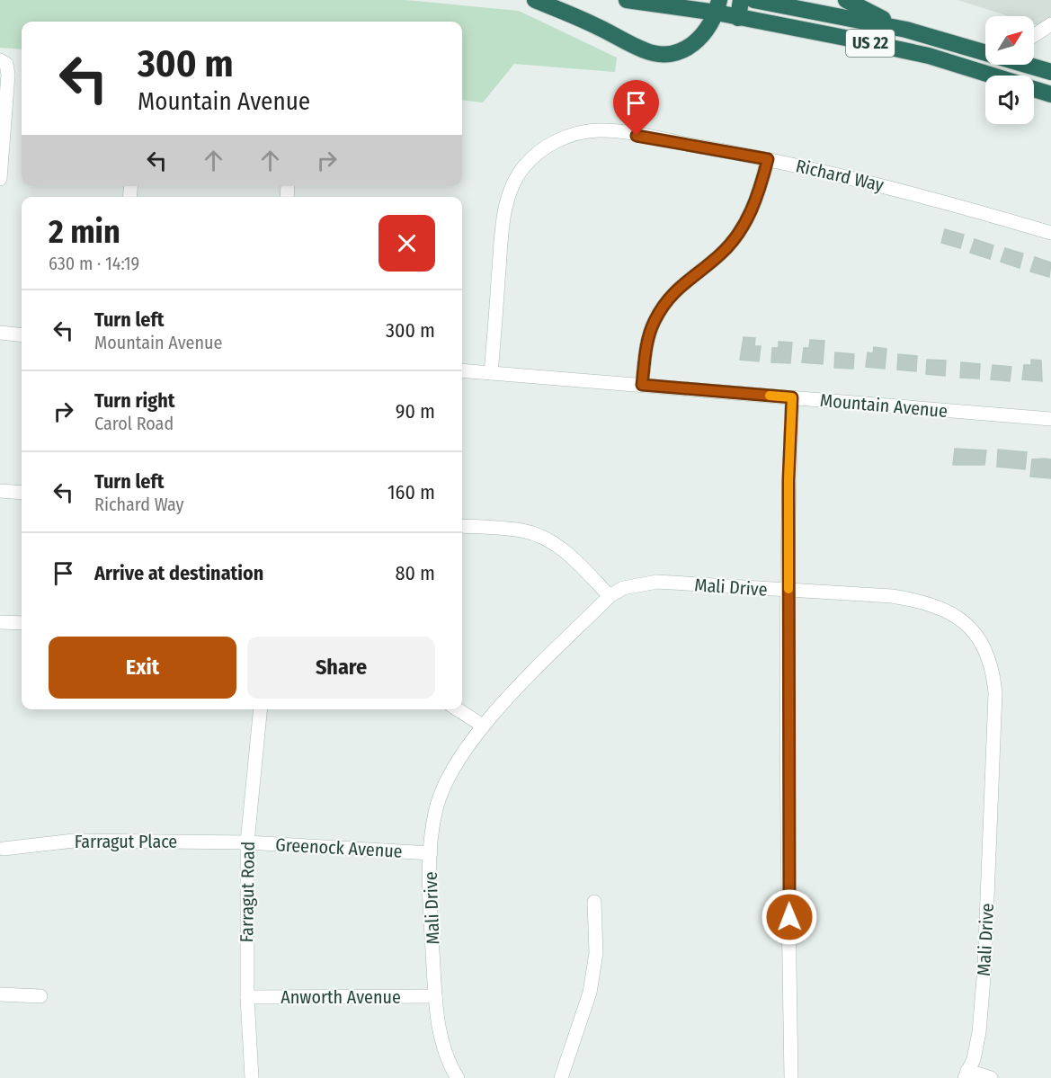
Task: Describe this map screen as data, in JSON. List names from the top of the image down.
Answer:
{
  "streets": {
    "highway": ["US 22"],
    "street": [
      "Richard Way",
      "Mountain Avenue",
      "Mali Drive",
      "Farragut Place",
      "Greenock Avenue",
      "Farragut Road",
      "Anworth Avenue"
    ]
  },
  "crossings": [
    ["Richard Way", "Mountain Avenue"],
    ["Mali Drive", "Greenock Avenue"],
    ["Mali Drive", "Anworth Avenue"],
    ["Farragut Place", "Greenock Avenue"],
    ["Farragut Place", "Farragut Road"],
    ["Greenock Avenue", "Farragut Road"],
    ["Farragut Road", "Anworth Avenue"]
  ],
  "north": "top right",
  "page": {
    "turn": ["300 m", "Mountain Avenue"],
    "heading": ["2 min", "630 m · 14:19"],
    "list": [
      {
        "name": "Turn left",
        "note": "Mountain Avenue",
        "value": "300 m"
      },
      {
        "name": "Turn right",
        "note": "Carol Road",
        "value": "90 m"
      },
      {
        "name": "Turn left",
        "note": "Richard Way",
        "value": "160 m"
      },
      {
        "name": "Arrive at destination",
        "value": "80 m"
      }
    ],
    "buttons": ["Exit", "Share"]
  }
}
